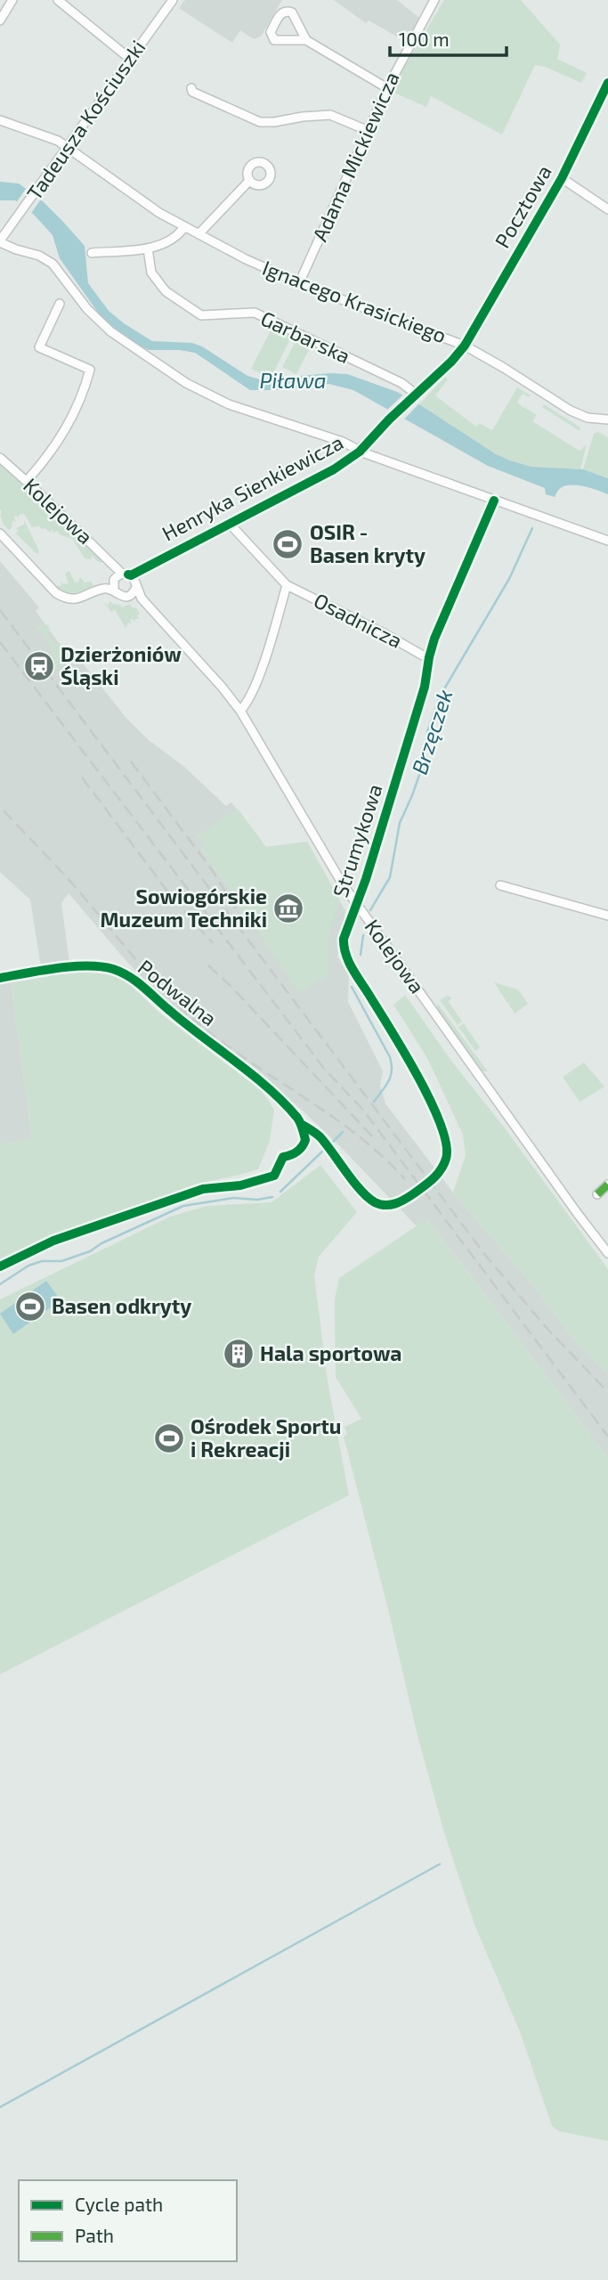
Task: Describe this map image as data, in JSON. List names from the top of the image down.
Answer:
{
  "streets": {
    "street": [
      "Tadeusza Kościuszki",
      "Adama Mickiewicza",
      "Pocztowa",
      "Ignacego Krasickiego",
      "Garbarska",
      "Henryka Sienkiewicza",
      "Kolejowa",
      "Osadnicza",
      "Strumykowa",
      "Podwalna"
    ]
  },
  "crossings": [
    ["Tadeusza Kościuszki", "Ignacego Krasickiego"],
    ["Adama Mickiewicza", "Ignacego Krasickiego"],
    ["Pocztowa", "Ignacego Krasickiego"],
    ["Pocztowa", "Henryka Sienkiewicza"],
    ["Ignacego Krasickiego", "Henryka Sienkiewicza"],
    ["Garbarska", "Henryka Sienkiewicza"],
    ["Henryka Sienkiewicza", "Kolejowa"],
    ["Henryka Sienkiewicza", "Osadnicza"],
    ["Kolejowa", "Osadnicza"],
    ["Kolejowa", "Strumykowa"],
    ["Osadnicza", "Strumykowa"],
    ["Strumykowa", "Podwalna"]
  ],
  "water": ["Piława", "Brzęczek"],
  "places": {
    "sports": ["OSIR - Basen kryty", "Basen odkryty", "Ośrodek Sportu i Rekreacji"],
    "station": ["Dzierżoniów Śląski"],
    "museum": ["Sowiogórskie Muzeum Techniki"],
    "building": ["Hala sportowa"]
  },
  "legend": ["Cycle path", "Path"],
  "scale_bar": "100 m"
}
